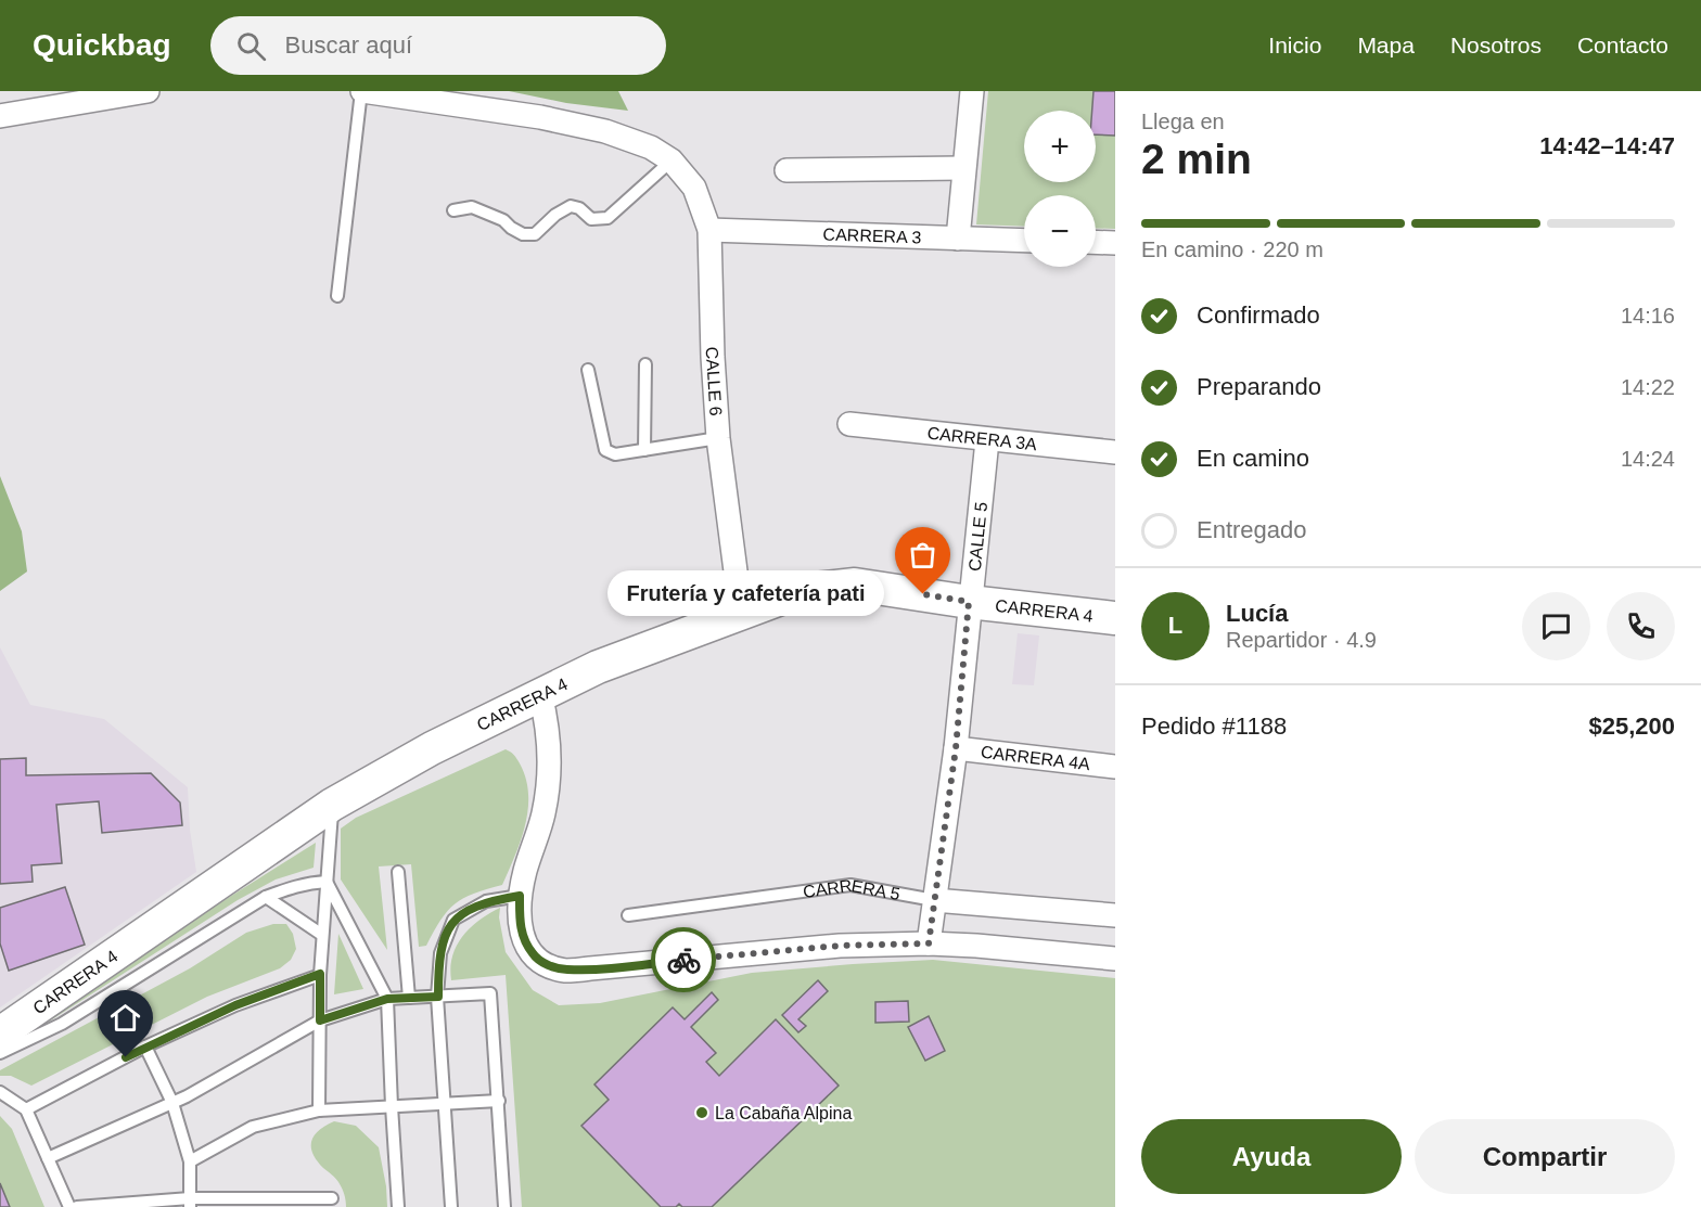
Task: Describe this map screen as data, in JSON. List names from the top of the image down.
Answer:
{
  "streets": {
    "main road": ["CARRERA 4"],
    "street": [
      "CARRERA 3",
      "CALLE 6",
      "CARRERA 3A",
      "CALLE 5",
      "CARRERA 4A",
      "CARRERA 5"
    ]
  },
  "crossings": [
    ["CARRERA 3", "CALLE 6"],
    ["CALLE 6", "CARRERA 4"],
    ["CARRERA 3A", "CALLE 5"],
    ["CALLE 5", "CARRERA 4"],
    ["CALLE 5", "CARRERA 4A"],
    ["CALLE 5", "CARRERA 5"]
  ],
  "places": ["Frutería y cafetería pati", "La Cabaña Alpina"],
  "page": {
    "header": "Quickbag",
    "search": "Buscar aquí",
    "nav": [
      "Inicio",
      "Mapa",
      "Nosotros",
      "Contacto"
    ],
    "heading": ["2 min", "Llega en", "14:42–14:47"],
    "panel": [
      "Lucía",
      "Repartidor · 4.9",
      "Pedido #1188",
      "$25,200"
    ],
    "map_buttons": ["+", "−"],
    "bar": "En camino · 220 m",
    "list": [
      ["Confirmado", "14:16"],
      ["Preparando", "14:22"],
      ["En camino", "14:24"],
      "Entregado"
    ],
    "bubble": "Frutería y cafetería pati",
    "round": "L",
    "buttons": ["Ayuda", "Compartir"]
  }
}
